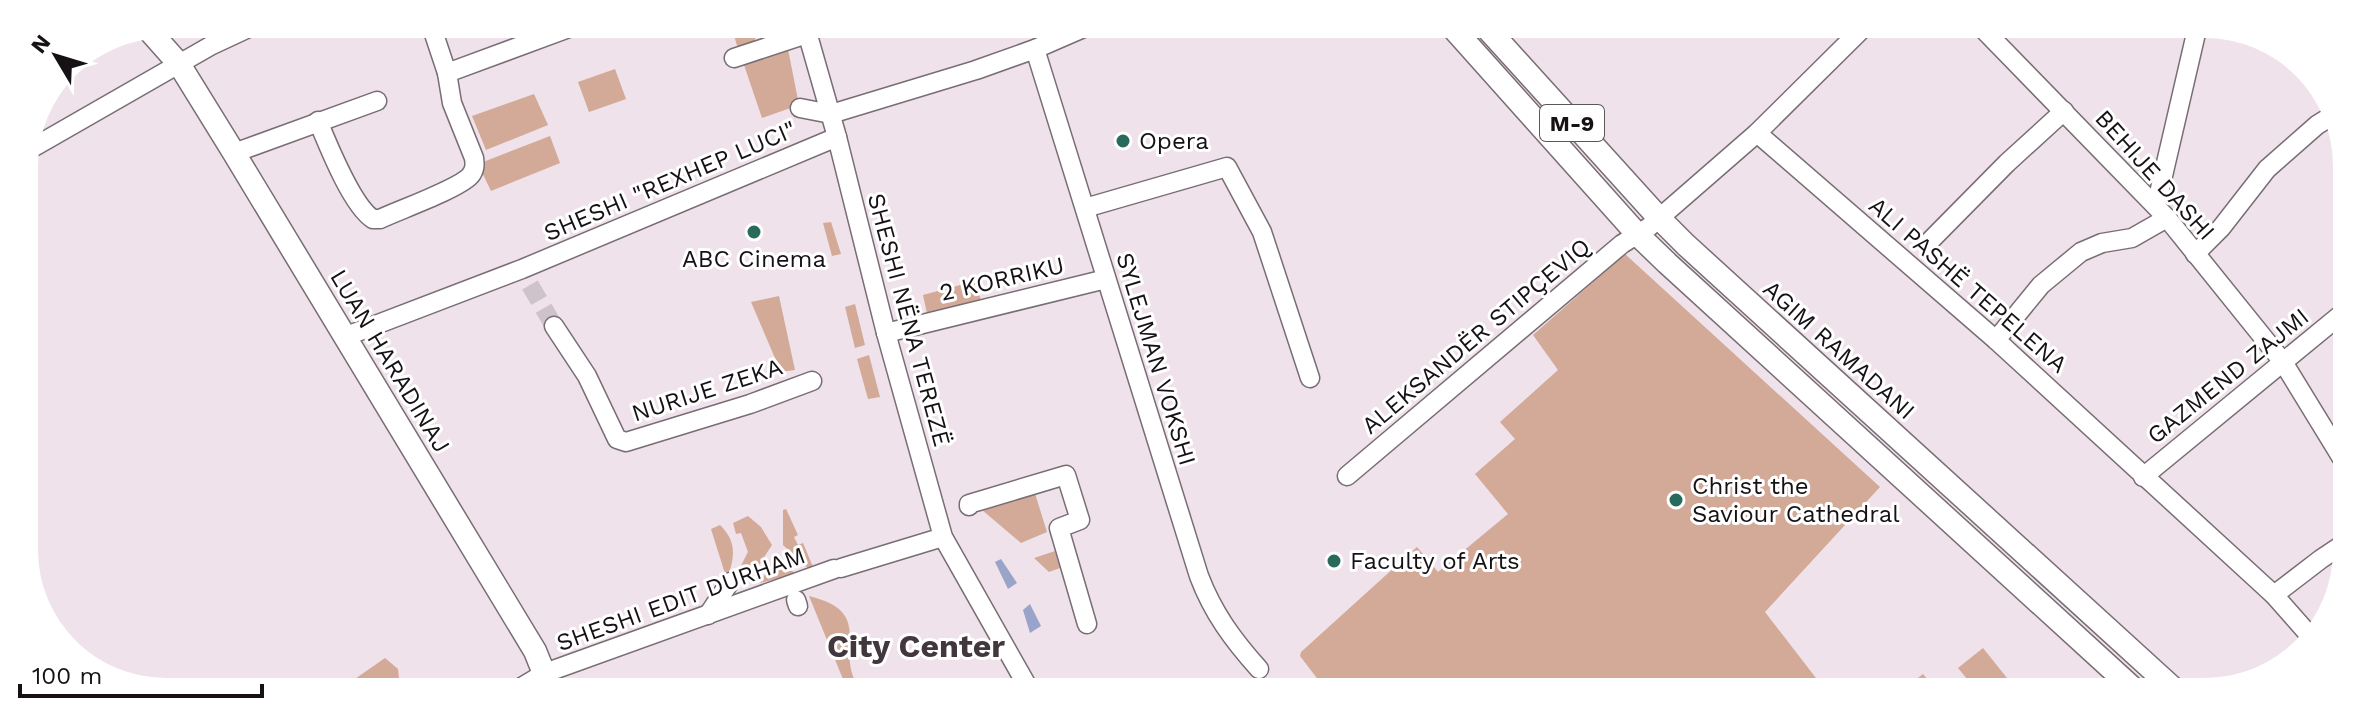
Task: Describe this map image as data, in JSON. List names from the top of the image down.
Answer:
{
  "streets": {
    "main road": ["M-9", "AGIM RAMADANI", "LUAN HARADINAJ"],
    "street": [
      "BEHIJE DASHI",
      "SHESHI \"REXHEP LUCI\"",
      "2 KORRIKU",
      "ALI PASHË TEPELENA",
      "SHESHI NËNA TEREZË",
      "ALEKSANDËR STIPÇEVIQ",
      "SYLEJMAN VOKSHI",
      "GAZMEND ZAJMI",
      "NURIJE ZEKA",
      "SHESHI EDIT DURHAM"
    ]
  },
  "crossings": [
    ["M-9", "ALEKSANDËR STIPÇEVIQ"],
    ["BEHIJE DASHI", "GAZMEND ZAJMI"],
    ["SHESHI \"REXHEP LUCI\"", "SHESHI NËNA TEREZË"],
    ["SHESHI \"REXHEP LUCI\"", "LUAN HARADINAJ"],
    ["2 KORRIKU", "SHESHI NËNA TEREZË"],
    ["2 KORRIKU", "SYLEJMAN VOKSHI"],
    ["ALI PASHË TEPELENA", "ALEKSANDËR STIPÇEVIQ"],
    ["ALI PASHË TEPELENA", "GAZMEND ZAJMI"],
    ["SHESHI NËNA TEREZË", "SHESHI EDIT DURHAM"],
    ["ALEKSANDËR STIPÇEVIQ", "AGIM RAMADANI"]
  ],
  "districts": ["City Center"],
  "places": [
    "Opera",
    "ABC Cinema",
    "Christ the Saviour Cathedral",
    "Faculty of Arts"
  ],
  "scale_bar": "100 m",
  "north": "top left"
}
